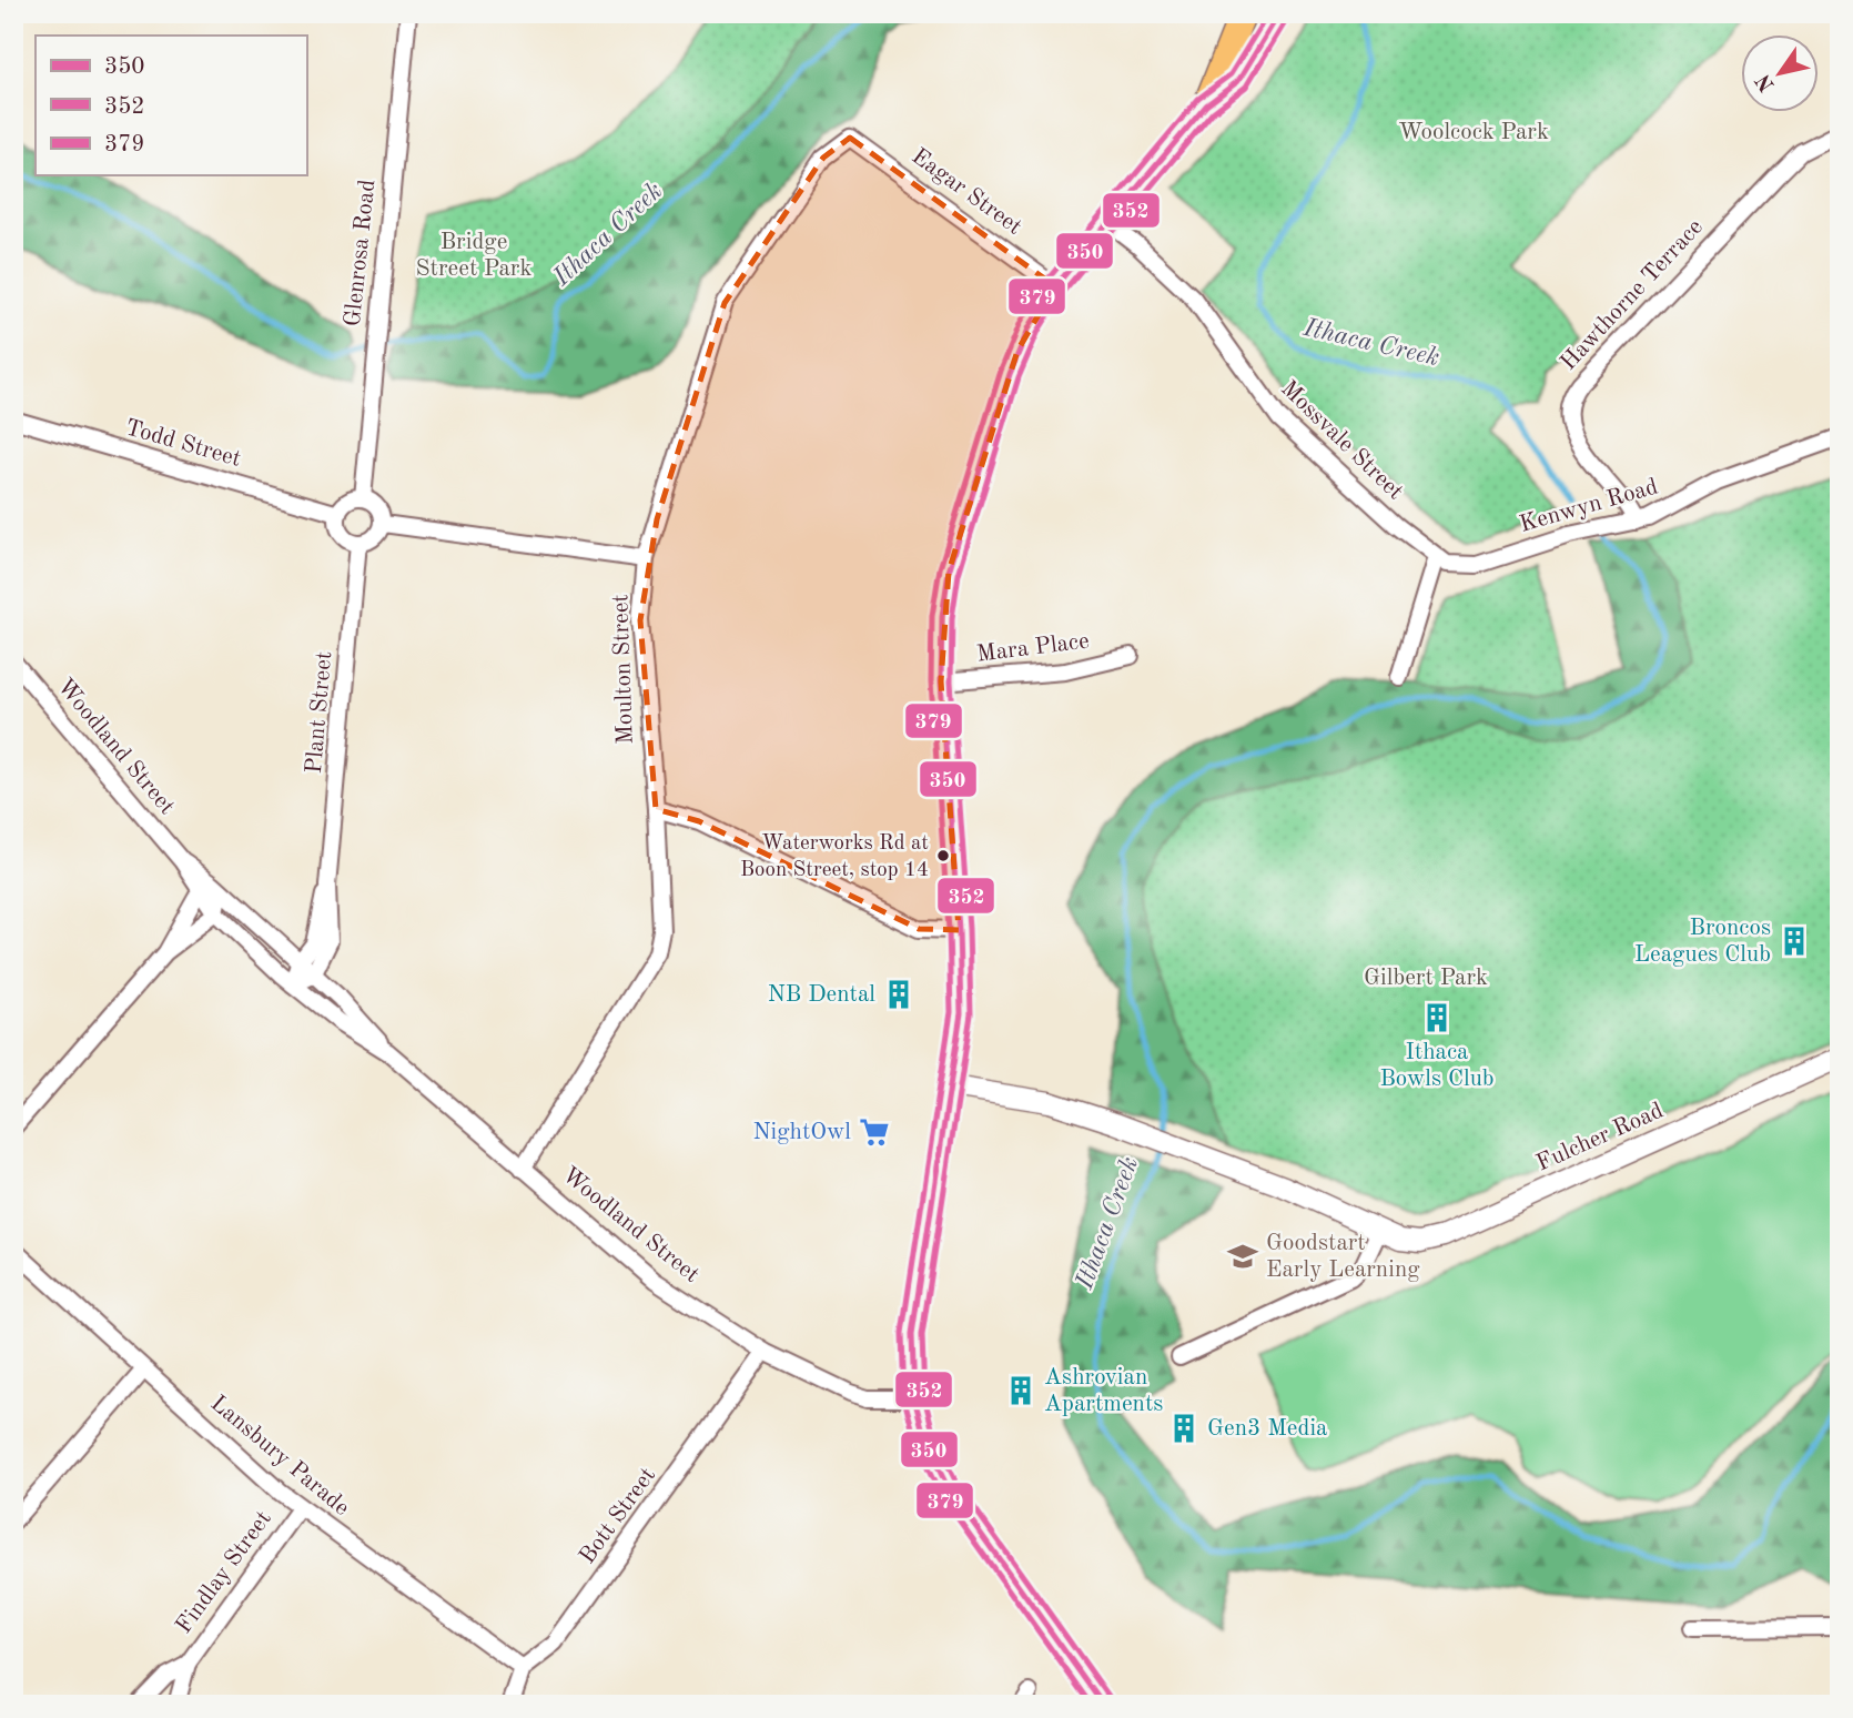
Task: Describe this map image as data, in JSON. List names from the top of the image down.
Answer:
{
  "streets": {
    "street": [
      "Eagar Street",
      "Glenrosa Road",
      "Hawthorne Terrace",
      "Mossvale Street",
      "Todd Street",
      "Kenwyn Road",
      "Mara Place",
      "Moulton Street",
      "Plant Street",
      "Woodland Street",
      "Fulcher Road",
      "Lansbury Parade",
      "Bott Street",
      "Findlay Street"
    ]
  },
  "crossings": [
    ["Eagar Street", "Moulton Street"],
    ["Glenrosa Road", "Todd Street"],
    ["Glenrosa Road", "Plant Street"],
    ["Hawthorne Terrace", "Kenwyn Road"],
    ["Mossvale Street", "Kenwyn Road"],
    ["Todd Street", "Plant Street"],
    ["Moulton Street", "Woodland Street"],
    ["Plant Street", "Woodland Street"],
    ["Woodland Street", "Bott Street"],
    ["Lansbury Parade", "Bott Street"],
    ["Lansbury Parade", "Findlay Street"]
  ],
  "water": ["Ithaca Creek"],
  "parks": ["Woolcock Park", "Bridge Street Park", "Gilbert Park"],
  "places": {
    "other": ["Waterworks Rd at Boon Street, stop 14"],
    "building": [
      "Broncos Leagues Club",
      "NB Dental",
      "Ithaca Bowls Club",
      "Ashrovian Apartments",
      "Gen3 Media"
    ],
    "supermarket": ["NightOwl"],
    "school or university": ["Goodstart Early Learning"]
  },
  "lines": ["transit line 350", "transit line 379", "transit line 352"],
  "legend": ["350", "352", "379"],
  "north": "bottom left"
}
